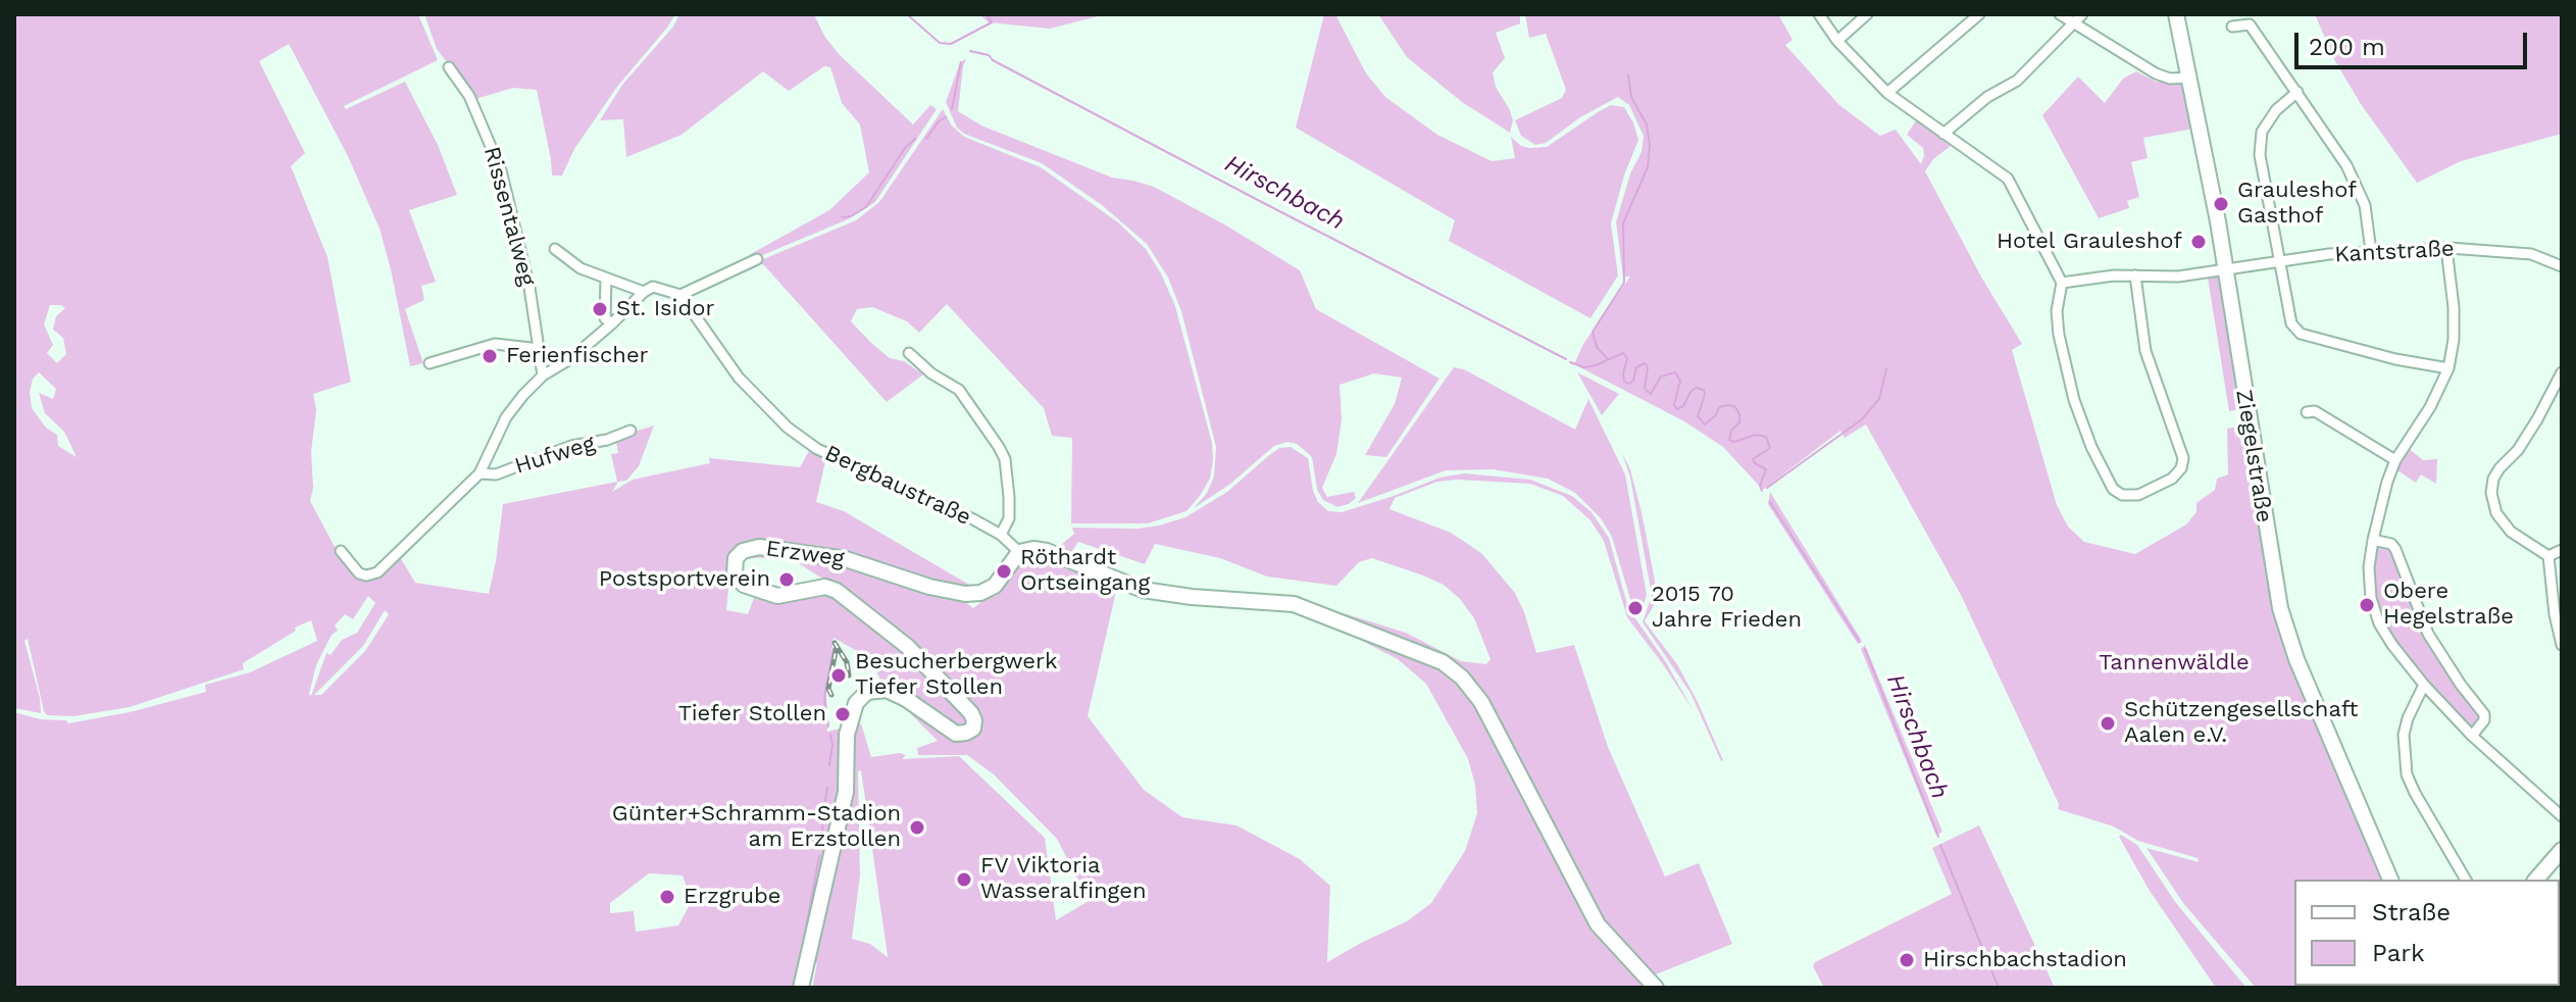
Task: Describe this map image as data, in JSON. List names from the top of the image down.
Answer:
{
  "streets": {
    "street": [
      "Rissentalweg",
      "Kantstraße",
      "Hufweg",
      "Ziegelstraße",
      "Bergbaustraße",
      "Erzweg"
    ]
  },
  "crossings": [
    ["Kantstraße", "Ziegelstraße"],
    ["Bergbaustraße", "Erzweg"]
  ],
  "water": ["Hirschbach"],
  "parks": ["Tannenwäldle"],
  "places": [
    "Grauleshof Gasthof",
    "Hotel Grauleshof",
    "St. Isidor",
    "Ferienfischer",
    "Röthardt Ortseingang",
    "Postsportverein",
    "Obere Hegelstraße",
    "2015 70 Jahre Frieden",
    "Besucherbergwerk Tiefer Stollen",
    "Tiefer Stollen",
    "Schützengesellschaft Aalen e.V.",
    "Günter+Schramm-Stadion am Erzstollen",
    "FV Viktoria Wasseralfingen",
    "Erzgrube",
    "Hirschbachstadion"
  ],
  "legend": ["Straße", "Park"],
  "scale_bar": "200 m"
}
